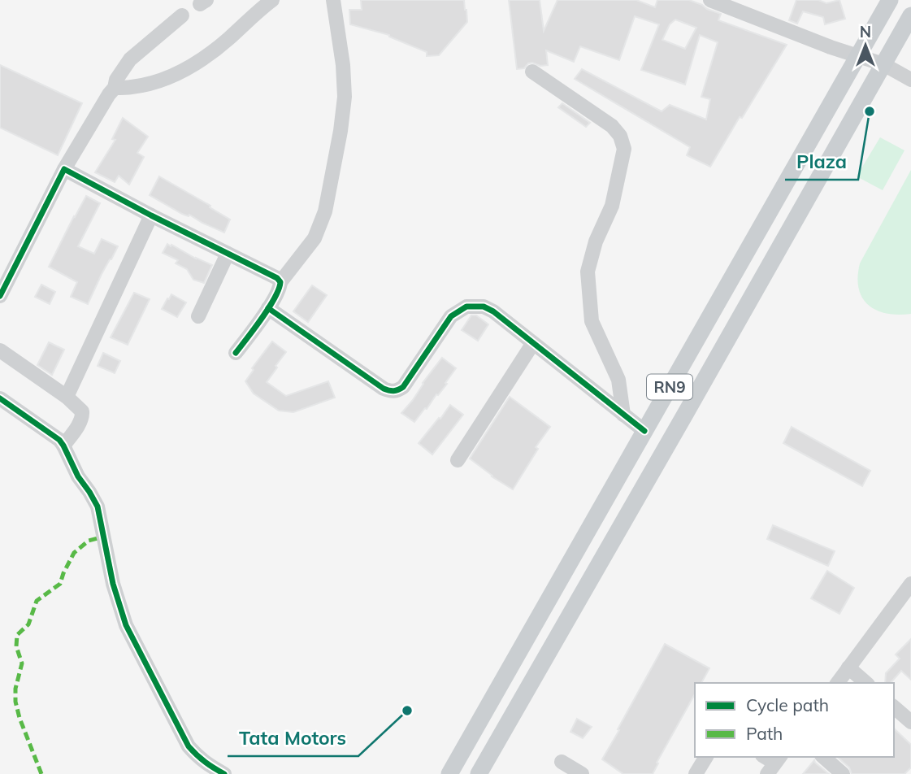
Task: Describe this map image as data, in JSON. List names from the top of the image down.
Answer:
{
  "streets": {
    "main road": ["RN9"]
  },
  "places": ["Plaza", "Tata Motors"],
  "legend": ["Cycle path", "Path"],
  "north": "top"
}
